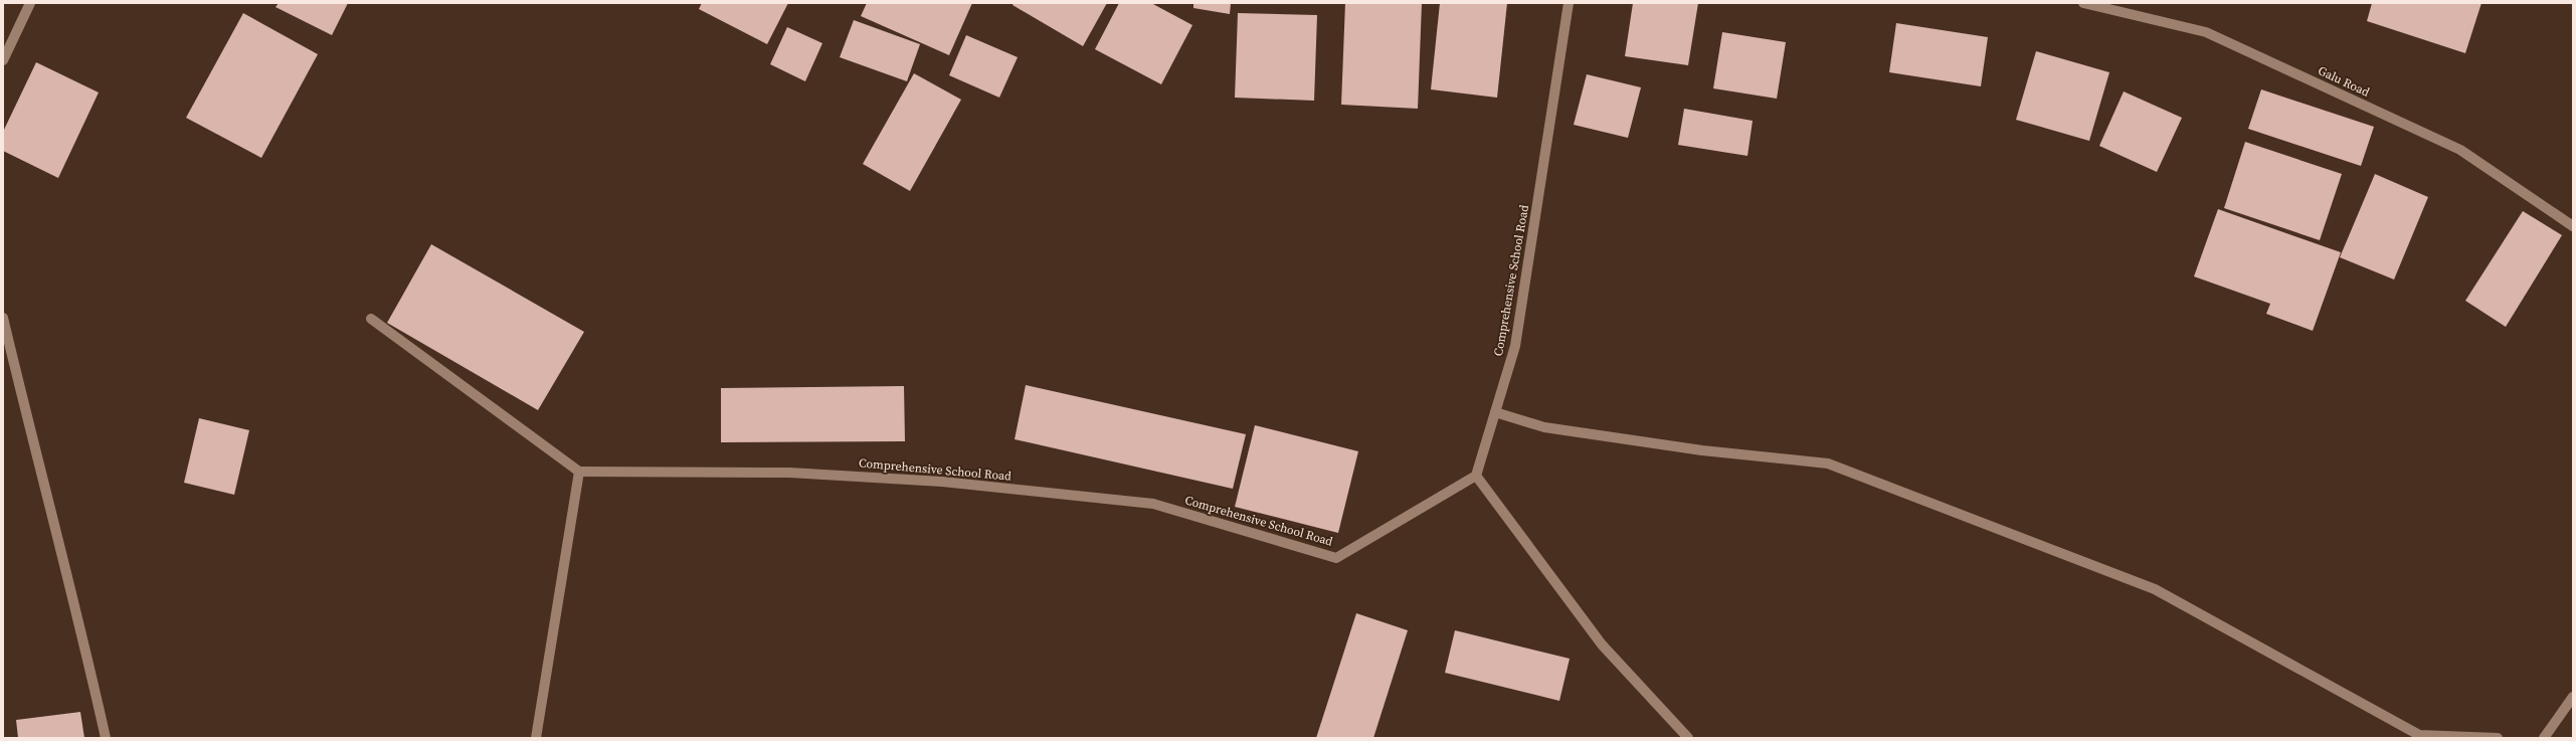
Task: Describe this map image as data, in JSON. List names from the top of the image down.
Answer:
{
  "streets": {
    "street": ["Galu Road", "Comprehensive School Road"]
  }
}
